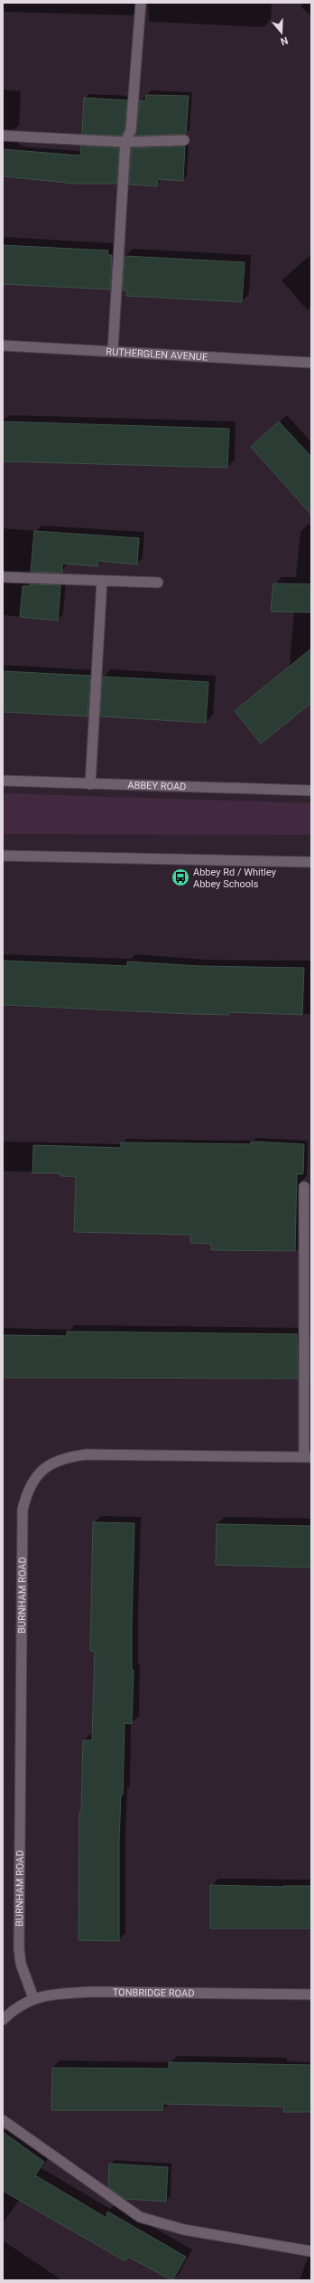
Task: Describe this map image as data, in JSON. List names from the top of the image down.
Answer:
{
  "streets": {
    "street": [
      "RUTHERGLEN AVENUE",
      "ABBEY ROAD",
      "BURNHAM ROAD",
      "TONBRIDGE ROAD"
    ]
  },
  "crossings": [
    ["BURNHAM ROAD", "TONBRIDGE ROAD"]
  ],
  "places": {
    "bus stop": ["Abbey Rd / Whitley Abbey Schools"]
  },
  "north": "bottom"
}
